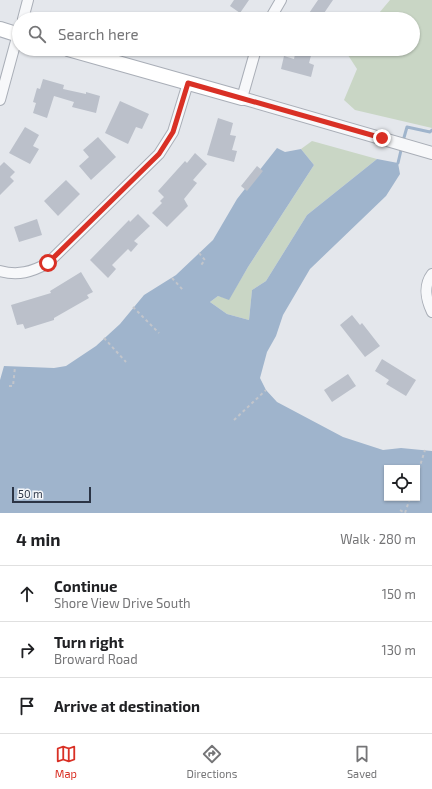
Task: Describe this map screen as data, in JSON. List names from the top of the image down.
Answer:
{
  "scale_bar": "50 m",
  "page": {
    "search": "Search here",
    "scale": "50 m",
    "heading": ["4 min", "Walk · 280 m"],
    "list": [
      ["Continue", "Shore View Drive South", "150 m"],
      ["Turn right", "Broward Road", "130 m"],
      "Arrive at destination"
    ],
    "nav": ["Map", "Directions", "Saved"]
  }
}
